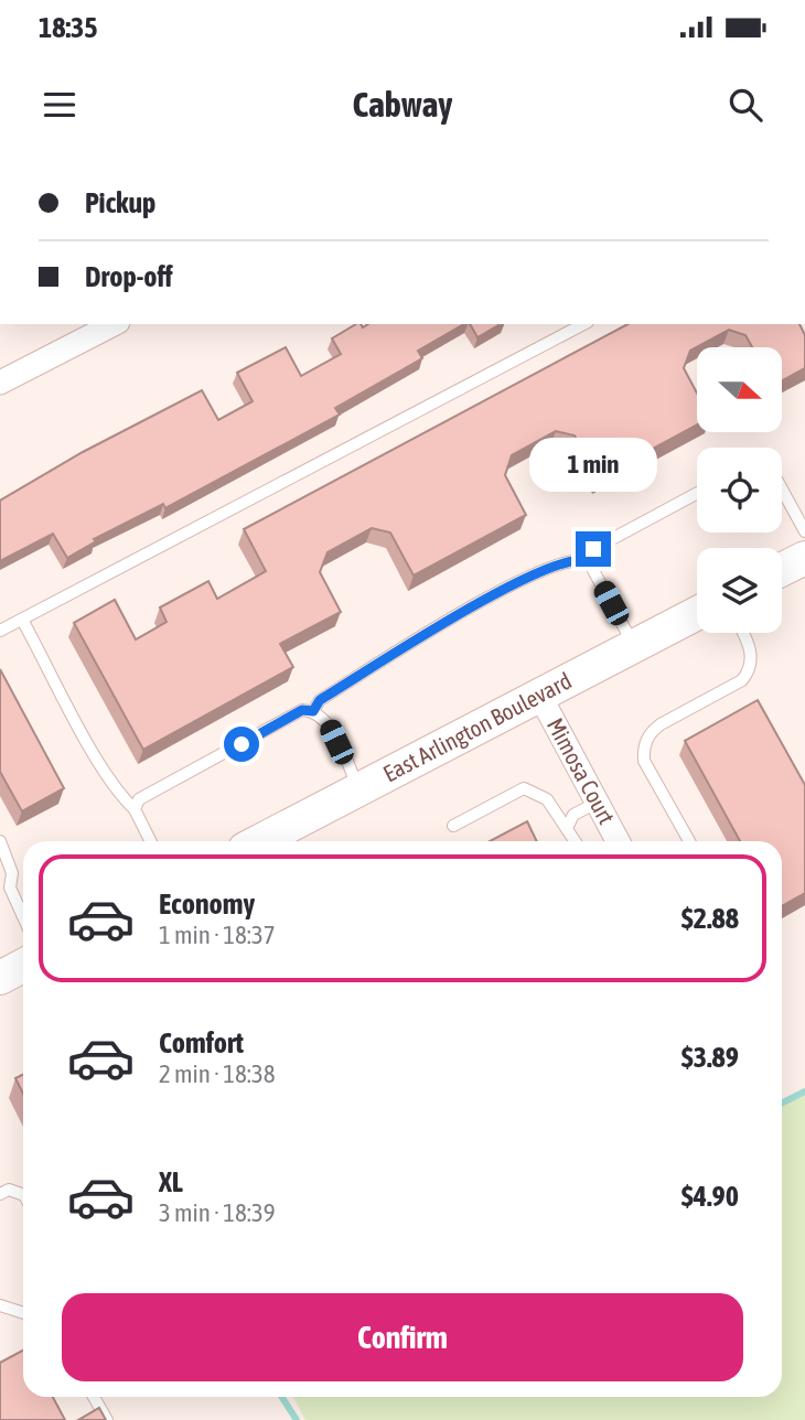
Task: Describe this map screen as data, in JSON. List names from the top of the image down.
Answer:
{
  "streets": {
    "main road": ["East Arlington Boulevard"],
    "street": ["Mimosa Court"]
  },
  "crossings": [
    ["East Arlington Boulevard", "Mimosa Court"]
  ],
  "north": "right",
  "page": {
    "status": "18:35",
    "header": "Cabway",
    "banner": ["Pickup", "Drop-off"],
    "bubble": "1 min",
    "list": [
      {
        "name": "Economy",
        "note": "1 min · 18:37",
        "value": "$2.88"
      },
      {
        "name": "Comfort",
        "note": "2 min · 18:38",
        "value": "$3.89"
      },
      {
        "name": "XL",
        "note": "3 min · 18:39",
        "value": "$4.90"
      }
    ],
    "buttons": "Confirm"
  }
}
